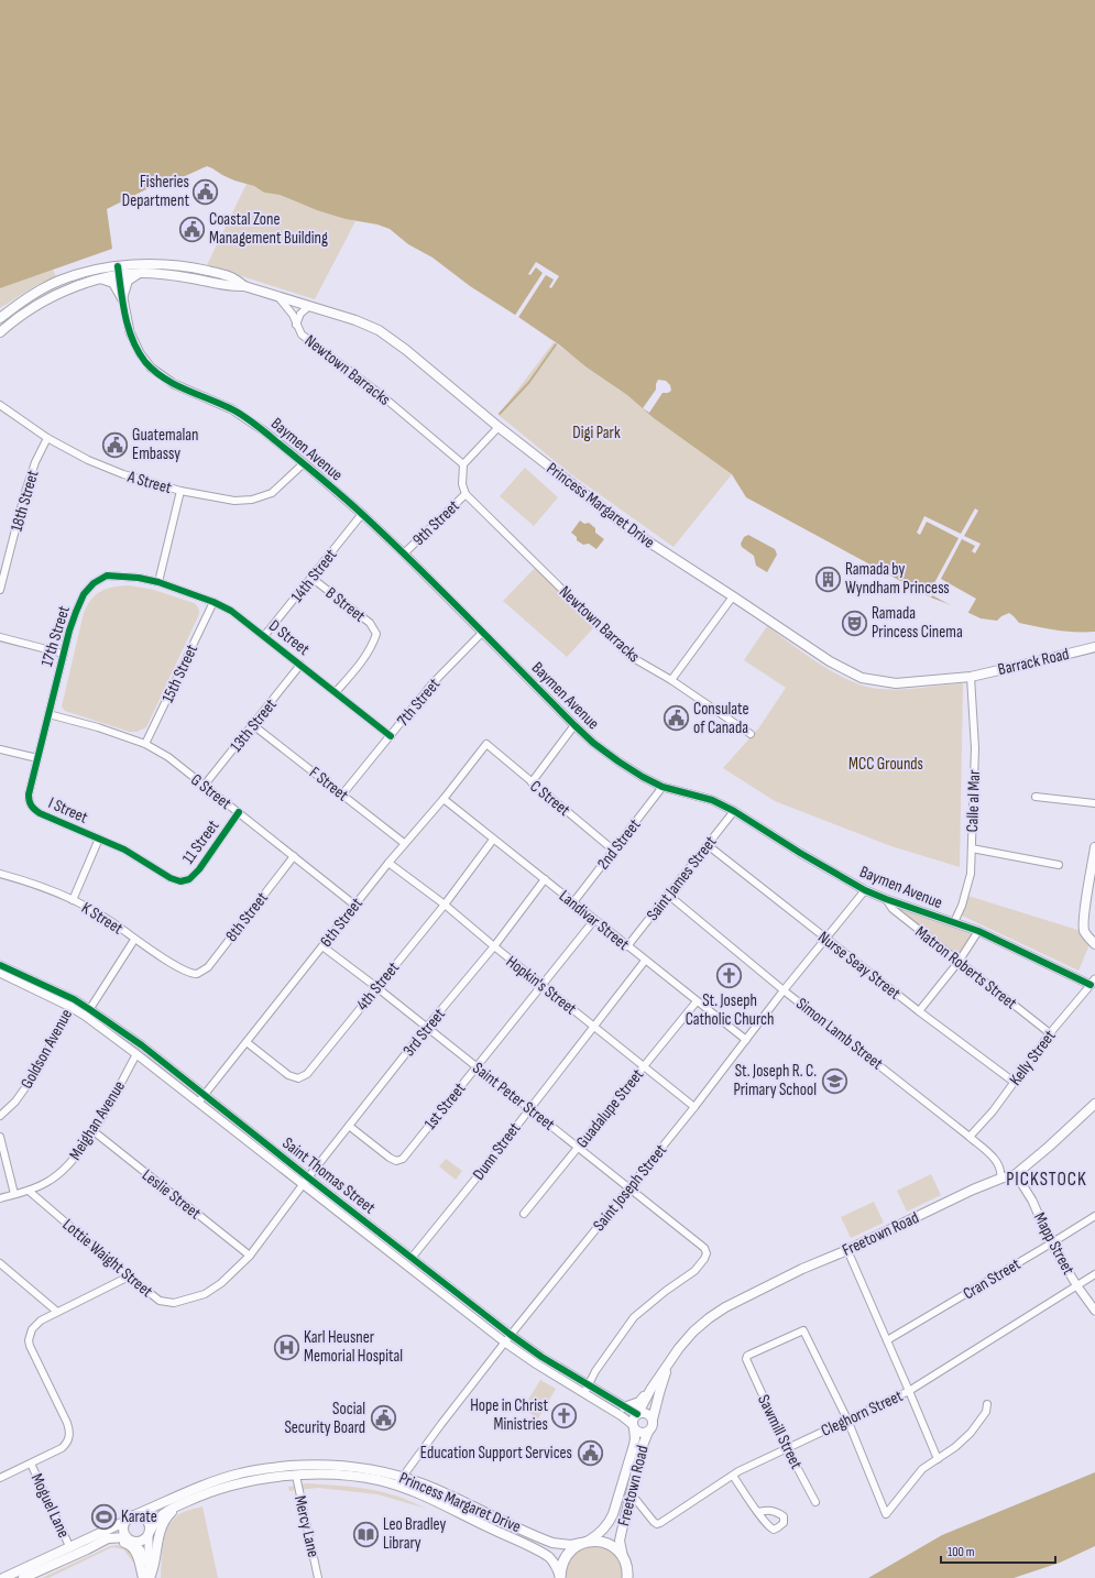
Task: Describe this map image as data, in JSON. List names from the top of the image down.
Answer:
{
  "streets": {
    "main road": ["Princess Margaret Drive", "Barrack Road", "Freetown Road"],
    "street": [
      "Newtown Barracks",
      "Baymen Avenue",
      "A Street",
      "18th Street",
      "9th Street",
      "14th Street",
      "B Street",
      "17th Street",
      "D Street",
      "15th Street",
      "7th Street",
      "13th Street",
      "F Street",
      "G Street",
      "C Street",
      "Calle al Mar",
      "I Street",
      "11 Street",
      "2nd Street",
      "Saint James Street",
      "8th Street",
      "K Street",
      "Landivar Street",
      "6th Street",
      "Nurse Seay Street",
      "Matron Roberts Street",
      "Hopkin's Street",
      "4th Street",
      "3rd Street",
      "Simon Lamb Street",
      "Goldson Avenue",
      "Kelly Street",
      "Saint Peter Street",
      "1st Street",
      "Guadalupe Street",
      "Meighan Avenue",
      "Dunn Street",
      "Saint Thomas Street",
      "Saint Joseph Street",
      "Leslie Street",
      "Mapp Street",
      "Lottie Waight Street",
      "Cran Street",
      "Cleghorn Street",
      "Sawmill Street",
      "Moguel Lane",
      "Mercy Lane"
    ]
  },
  "crossings": [
    ["Newtown Barracks", "Princess Margaret Drive"],
    ["Newtown Barracks", "9th Street"],
    ["Baymen Avenue", "A Street"],
    ["Baymen Avenue", "Princess Margaret Drive"],
    ["Baymen Avenue", "9th Street"],
    ["Baymen Avenue", "14th Street"],
    ["Baymen Avenue", "7th Street"],
    ["Baymen Avenue", "Calle al Mar"],
    ["Baymen Avenue", "2nd Street"],
    ["Baymen Avenue", "Saint James Street"],
    ["Baymen Avenue", "Matron Roberts Street"],
    ["Baymen Avenue", "Kelly Street"],
    ["Baymen Avenue", "Saint Joseph Street"],
    ["A Street", "18th Street"],
    ["Princess Margaret Drive", "Barrack Road"],
    ["Princess Margaret Drive", "Calle al Mar"],
    ["Princess Margaret Drive", "Saint Joseph Street"],
    ["Princess Margaret Drive", "Freetown Road"],
    ["Princess Margaret Drive", "Moguel Lane"],
    ["Princess Margaret Drive", "Mercy Lane"],
    ["14th Street", "B Street"],
    ["14th Street", "D Street"],
    ["B Street", "D Street"],
    ["17th Street", "D Street"],
    ["17th Street", "G Street"],
    ["17th Street", "I Street"],
    ["D Street", "15th Street"],
    ["D Street", "7th Street"],
    ["D Street", "13th Street"],
    ["Barrack Road", "Calle al Mar"],
    ["15th Street", "G Street"],
    ["7th Street", "F Street"],
    ["13th Street", "F Street"],
    ["13th Street", "G Street"],
    ["F Street", "6th Street"],
    ["G Street", "I Street"],
    ["G Street", "11 Street"],
    ["G Street", "8th Street"],
    ["G Street", "6th Street"],
    ["C Street", "2nd Street"],
    ["C Street", "6th Street"],
    ["I Street", "11 Street"],
    ["2nd Street", "Landivar Street"],
    ["Saint James Street", "Landivar Street"],
    ["Saint James Street", "Nurse Seay Street"],
    ["Saint James Street", "Simon Lamb Street"],
    ["8th Street", "K Street"],
    ["Landivar Street", "6th Street"],
    ["Landivar Street", "4th Street"],
    ["Landivar Street", "3rd Street"],
    ["Landivar Street", "1st Street"],
    ["Landivar Street", "Guadalupe Street"],
    ["Landivar Street", "Dunn Street"],
    ["Landivar Street", "Saint Joseph Street"],
    ["6th Street", "Hopkin's Street"],
    ["6th Street", "4th Street"],
    ["6th Street", "Saint Peter Street"],
    ["6th Street", "Saint Thomas Street"],
    ["Nurse Seay Street", "Kelly Street"],
    ["Nurse Seay Street", "Saint Joseph Street"],
    ["Matron Roberts Street", "Kelly Street"],
    ["Hopkin's Street", "4th Street"],
    ["Hopkin's Street", "3rd Street"],
    ["Hopkin's Street", "1st Street"],
    ["Hopkin's Street", "Guadalupe Street"],
    ["Hopkin's Street", "Dunn Street"],
    ["Hopkin's Street", "Saint Joseph Street"],
    ["4th Street", "Saint Peter Street"],
    ["3rd Street", "Saint Peter Street"],
    ["3rd Street", "1st Street"],
    ["3rd Street", "Saint Thomas Street"],
    ["3rd Street", "Lottie Waight Street"],
    ["Simon Lamb Street", "Kelly Street"],
    ["Simon Lamb Street", "Saint Joseph Street"],
    ["Simon Lamb Street", "Freetown Road"],
    ["Goldson Avenue", "Saint Thomas Street"],
    ["Saint Peter Street", "1st Street"],
    ["Saint Peter Street", "Guadalupe Street"],
    ["Saint Peter Street", "Dunn Street"],
    ["Saint Peter Street", "Saint Thomas Street"],
    ["Saint Peter Street", "Saint Joseph Street"],
    ["Meighan Avenue", "Saint Thomas Street"],
    ["Meighan Avenue", "Leslie Street"],
    ["Meighan Avenue", "Lottie Waight Street"],
    ["Dunn Street", "Saint Thomas Street"],
    ["Saint Thomas Street", "Saint Joseph Street"],
    ["Saint Thomas Street", "Freetown Road"],
    ["Saint Thomas Street", "Lottie Waight Street"],
    ["Leslie Street", "Lottie Waight Street"],
    ["Freetown Road", "Mapp Street"],
    ["Freetown Road", "Cleghorn Street"],
    ["Mapp Street", "Cran Street"],
    ["Mapp Street", "Cleghorn Street"],
    ["Cleghorn Street", "Sawmill Street"]
  ],
  "districts": ["PICKSTOCK"],
  "parks": ["Digi Park", "MCC Grounds"],
  "places": {
    "public building": [
      "Fisheries Department",
      "Coastal Zone Management Building",
      "Guatemalan Embassy",
      "Consulate of Canada",
      "Social Security Board",
      "Education Support Services"
    ],
    "building": ["Ramada by Wyndham Princess"],
    "theatre": ["Ramada Princess Cinema"],
    "church": ["St. Joseph Catholic Church", "Hope in Christ Ministries"],
    "school or university": ["St. Joseph R. C. Primary School"],
    "hospital": ["Karl Heusner Memorial Hospital"],
    "sports": ["Karate"],
    "library": ["Leo Bradley Library"]
  },
  "scale_bar": "100 m"
}
